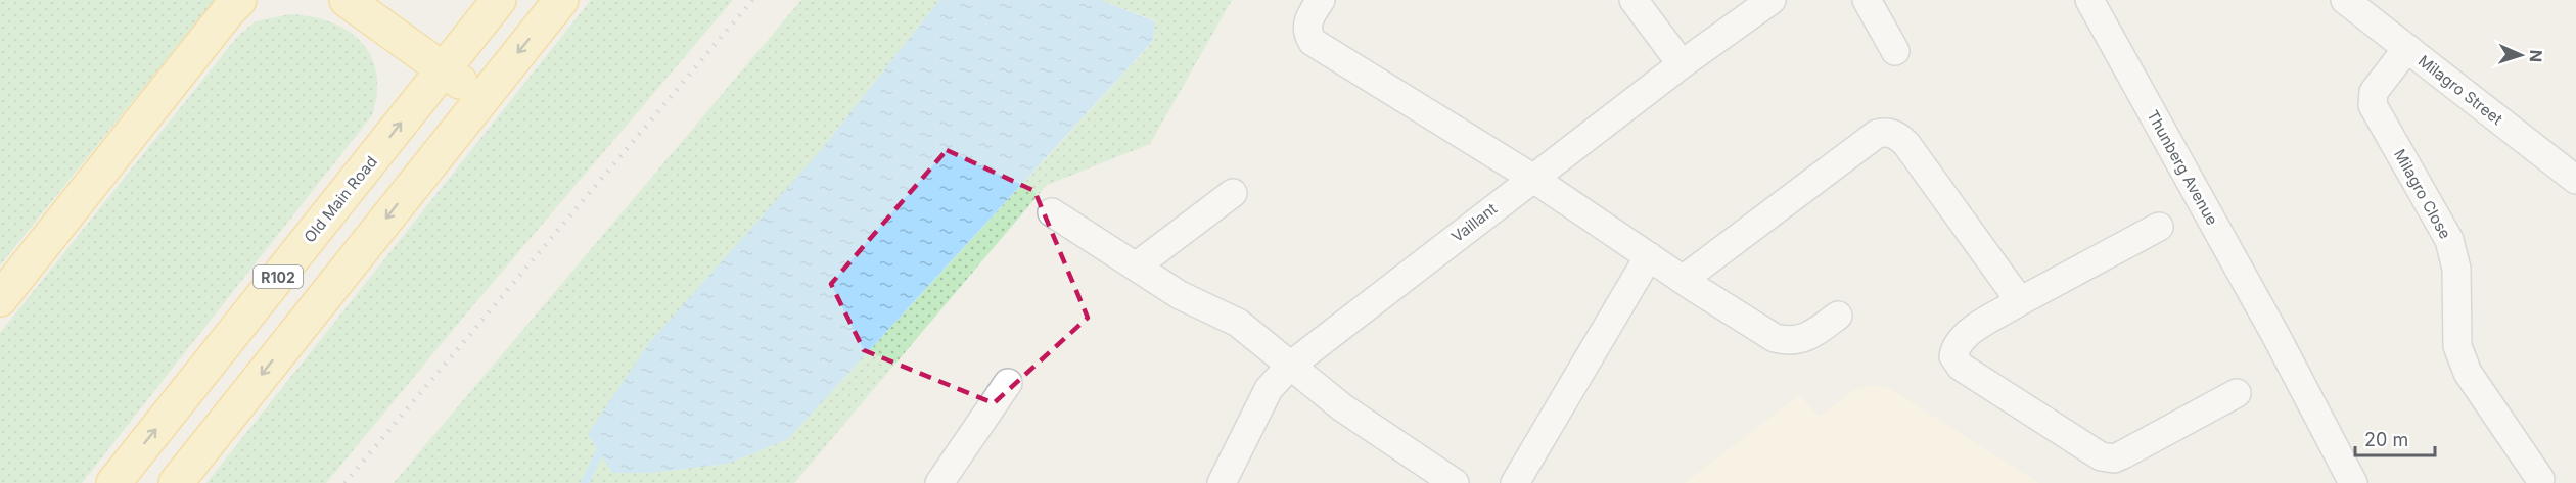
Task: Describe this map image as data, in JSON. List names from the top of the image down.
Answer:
{
  "streets": {
    "main road": ["Old Main Road", "R102"],
    "street": [
      "Milagro Street",
      "Thunberg Avenue",
      "Milagro Close",
      "Vaillant"
    ]
  },
  "crossings": [
    ["Milagro Street", "Milagro Close"]
  ],
  "scale_bar": "20 m",
  "north": "right"
}
